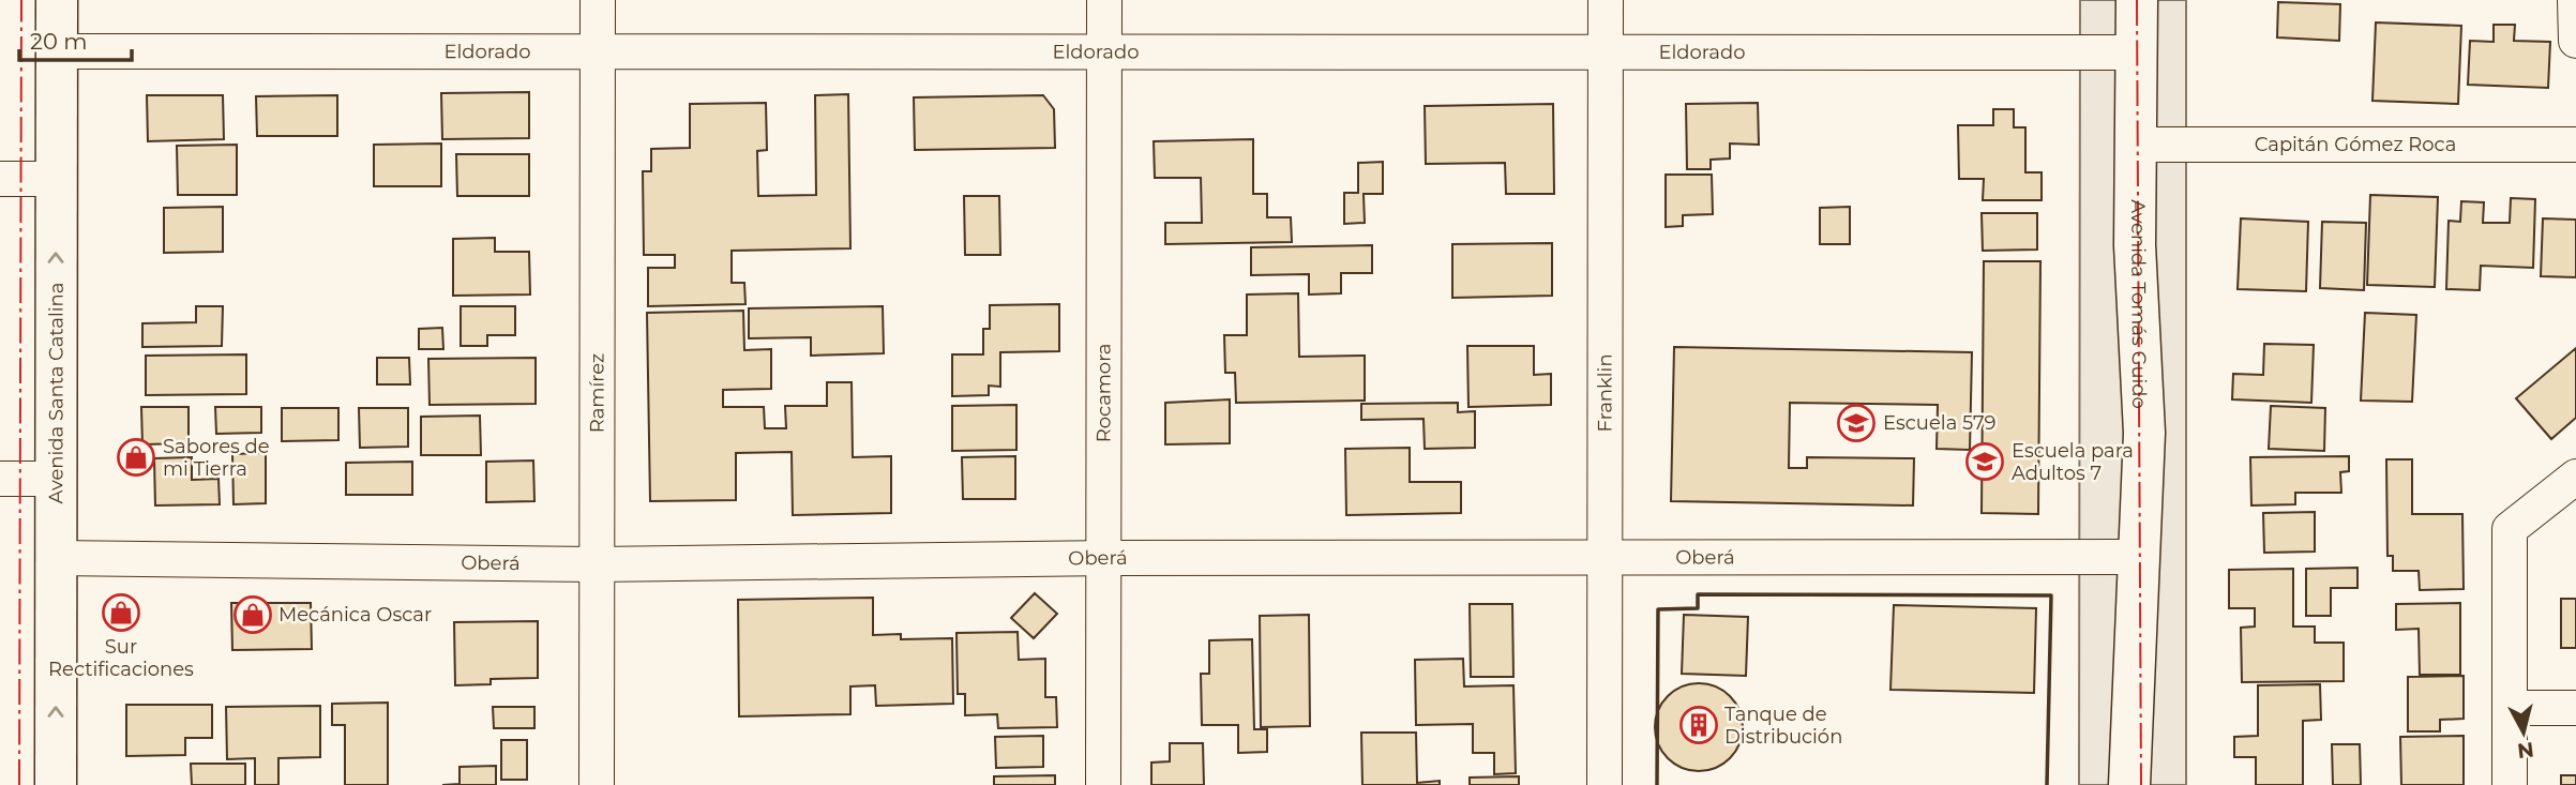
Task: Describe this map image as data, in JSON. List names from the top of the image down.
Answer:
{
  "streets": {
    "main road": ["Avenida Tomás Guido", "Avenida Santa Catalina"],
    "street": [
      "Eldorado",
      "Capitán Gómez Roca",
      "Rocamora",
      "Ramírez",
      "Franklin",
      "Oberá"
    ]
  },
  "crossings": [
    ["Eldorado", "Avenida Tomás Guido"],
    ["Eldorado", "Avenida Santa Catalina"],
    ["Eldorado", "Rocamora"],
    ["Eldorado", "Ramírez"],
    ["Eldorado", "Franklin"],
    ["Capitán Gómez Roca", "Avenida Tomás Guido"],
    ["Avenida Tomás Guido", "Oberá"],
    ["Avenida Santa Catalina", "Oberá"],
    ["Rocamora", "Oberá"],
    ["Ramírez", "Oberá"],
    ["Franklin", "Oberá"]
  ],
  "one_way": ["Avenida Santa Catalina"],
  "places": {
    "school or university": ["Escuela 579", "Escuela para Adultos 7"],
    "shop": ["Sabores de mi Tierra", "Sur Rectificaciones", "Mecánica Oscar"],
    "building": ["Tanque de Distribución"]
  },
  "scale_bar": "20 m",
  "north": "bottom"
}
